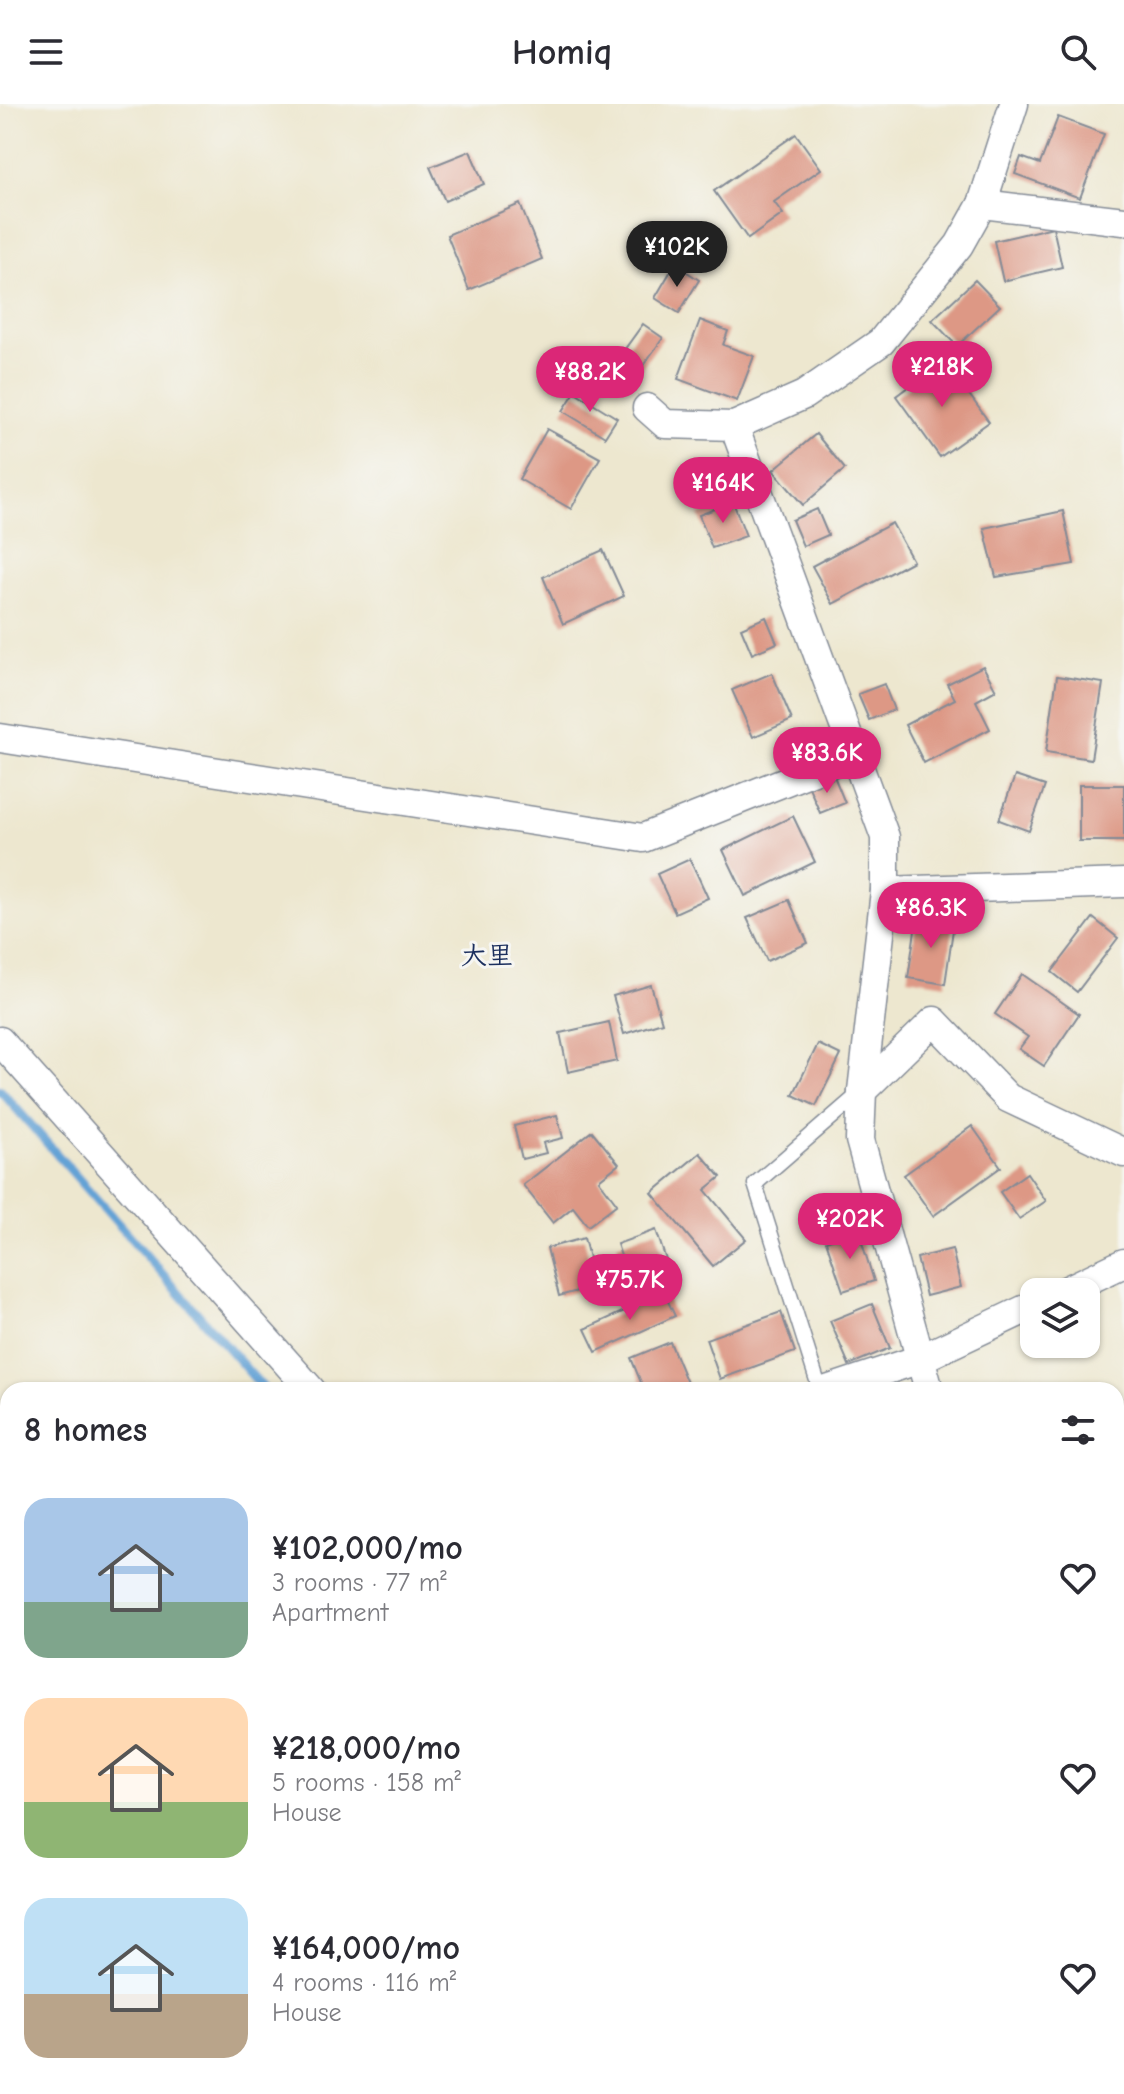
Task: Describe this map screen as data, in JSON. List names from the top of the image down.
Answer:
{
  "districts": ["大里"],
  "page": {
    "header": "Homiq",
    "price": [
      "¥102K",
      "¥218K",
      "¥88.2K",
      "¥164K",
      "¥83.6K",
      "¥86.3K",
      "¥202K",
      "¥75.7K"
    ],
    "heading": "8 homes",
    "list": [
      {
        "name": "¥102,000/mo",
        "note": "3 rooms · 77 m² · Apartment"
      },
      {
        "name": "¥218,000/mo",
        "note": "5 rooms · 158 m² · House"
      },
      {
        "name": "¥164,000/mo",
        "note": "4 rooms · 116 m² · House"
      }
    ]
  }
}
